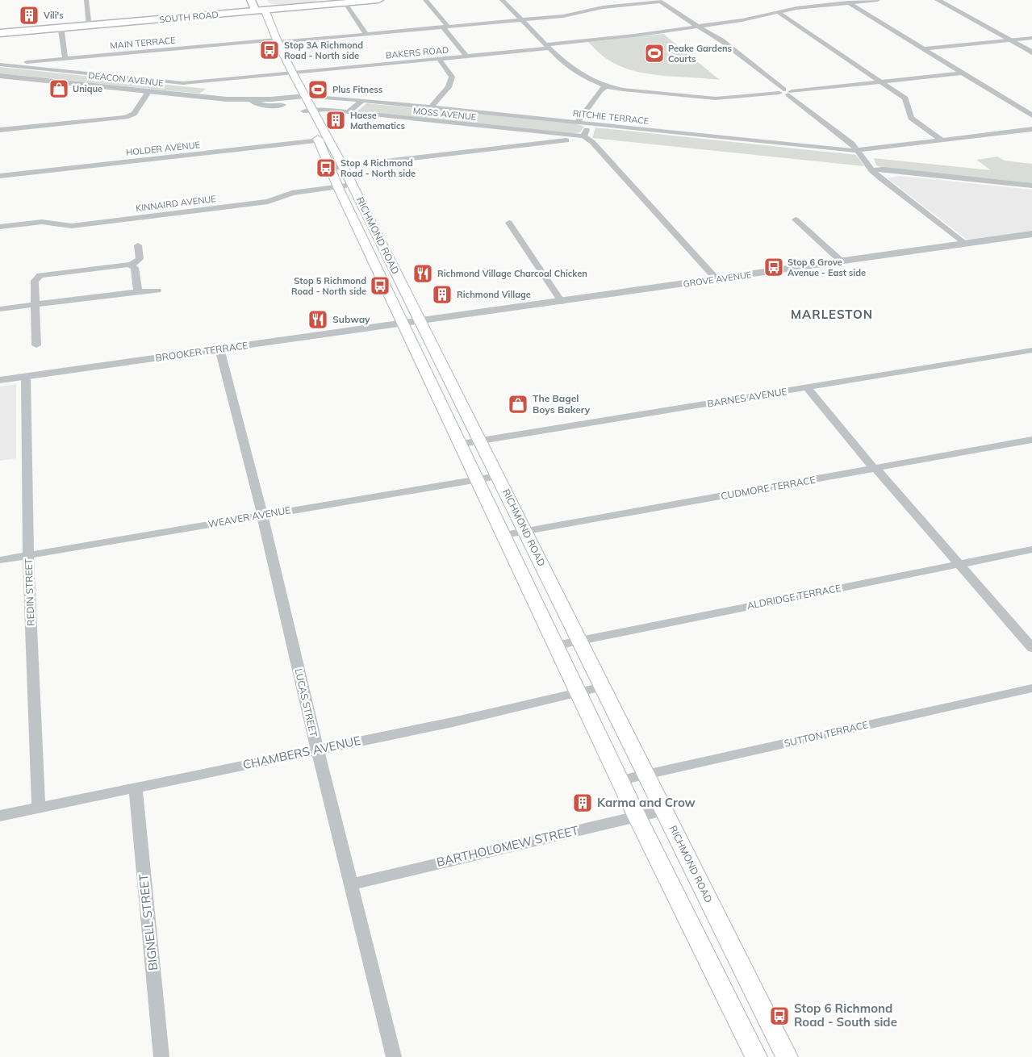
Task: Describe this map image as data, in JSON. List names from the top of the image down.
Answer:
{
  "streets": {
    "highway": ["SOUTH ROAD"],
    "main road": ["RICHMOND ROAD"],
    "street": [
      "MAIN TERRACE",
      "BAKERS ROAD",
      "DEACON AVENUE",
      "MOSS AVENUE",
      "RITCHIE TERRACE",
      "HOLDER AVENUE",
      "KINNAIRD AVENUE",
      "GROVE AVENUE",
      "BROOKER TERRACE",
      "BARNES AVENUE",
      "CUDMORE TERRACE",
      "WEAVER AVENUE",
      "REDIN STREET",
      "ALDRIDGE TERRACE",
      "LUCAS STREET",
      "SUTTON TERRACE",
      "CHAMBERS AVENUE",
      "BARTHOLOMEW STREET",
      "BIGNELL STREET"
    ]
  },
  "crossings": [
    ["SOUTH ROAD", "RICHMOND ROAD"],
    ["MAIN TERRACE", "BAKERS ROAD"],
    ["MAIN TERRACE", "RICHMOND ROAD"],
    ["BAKERS ROAD", "RICHMOND ROAD"],
    ["DEACON AVENUE", "RICHMOND ROAD"],
    ["MOSS AVENUE", "RICHMOND ROAD"],
    ["HOLDER AVENUE", "RICHMOND ROAD"],
    ["KINNAIRD AVENUE", "RICHMOND ROAD"],
    ["RICHMOND ROAD", "GROVE AVENUE"],
    ["RICHMOND ROAD", "BROOKER TERRACE"],
    ["RICHMOND ROAD", "BARNES AVENUE"],
    ["RICHMOND ROAD", "CUDMORE TERRACE"],
    ["RICHMOND ROAD", "WEAVER AVENUE"],
    ["RICHMOND ROAD", "ALDRIDGE TERRACE"],
    ["RICHMOND ROAD", "SUTTON TERRACE"],
    ["RICHMOND ROAD", "CHAMBERS AVENUE"],
    ["RICHMOND ROAD", "BARTHOLOMEW STREET"],
    ["GROVE AVENUE", "BROOKER TERRACE"],
    ["BROOKER TERRACE", "REDIN STREET"],
    ["BROOKER TERRACE", "LUCAS STREET"],
    ["WEAVER AVENUE", "REDIN STREET"],
    ["WEAVER AVENUE", "LUCAS STREET"],
    ["REDIN STREET", "CHAMBERS AVENUE"],
    ["LUCAS STREET", "CHAMBERS AVENUE"],
    ["LUCAS STREET", "BARTHOLOMEW STREET"],
    ["CHAMBERS AVENUE", "BIGNELL STREET"]
  ],
  "districts": ["MARLESTON"],
  "places": {
    "building": [
      "Vili's",
      "Haese Mathematics",
      "Richmond Village",
      "Karma and Crow"
    ],
    "bus stop": [
      "Stop 3A Richmond Road - North side",
      "Stop 4 Richmond Road - North side",
      "Stop 6 Grove Avenue - East side",
      "Stop 5 Richmond Road - North side",
      "Stop 6 Richmond Road - South side"
    ],
    "sports": ["Peake Gardens Courts", "Plus Fitness"],
    "shop": ["Unique", "The Bagel Boys Bakery"],
    "restaurant": ["Richmond Village Charcoal Chicken", "Subway"]
  }
}
